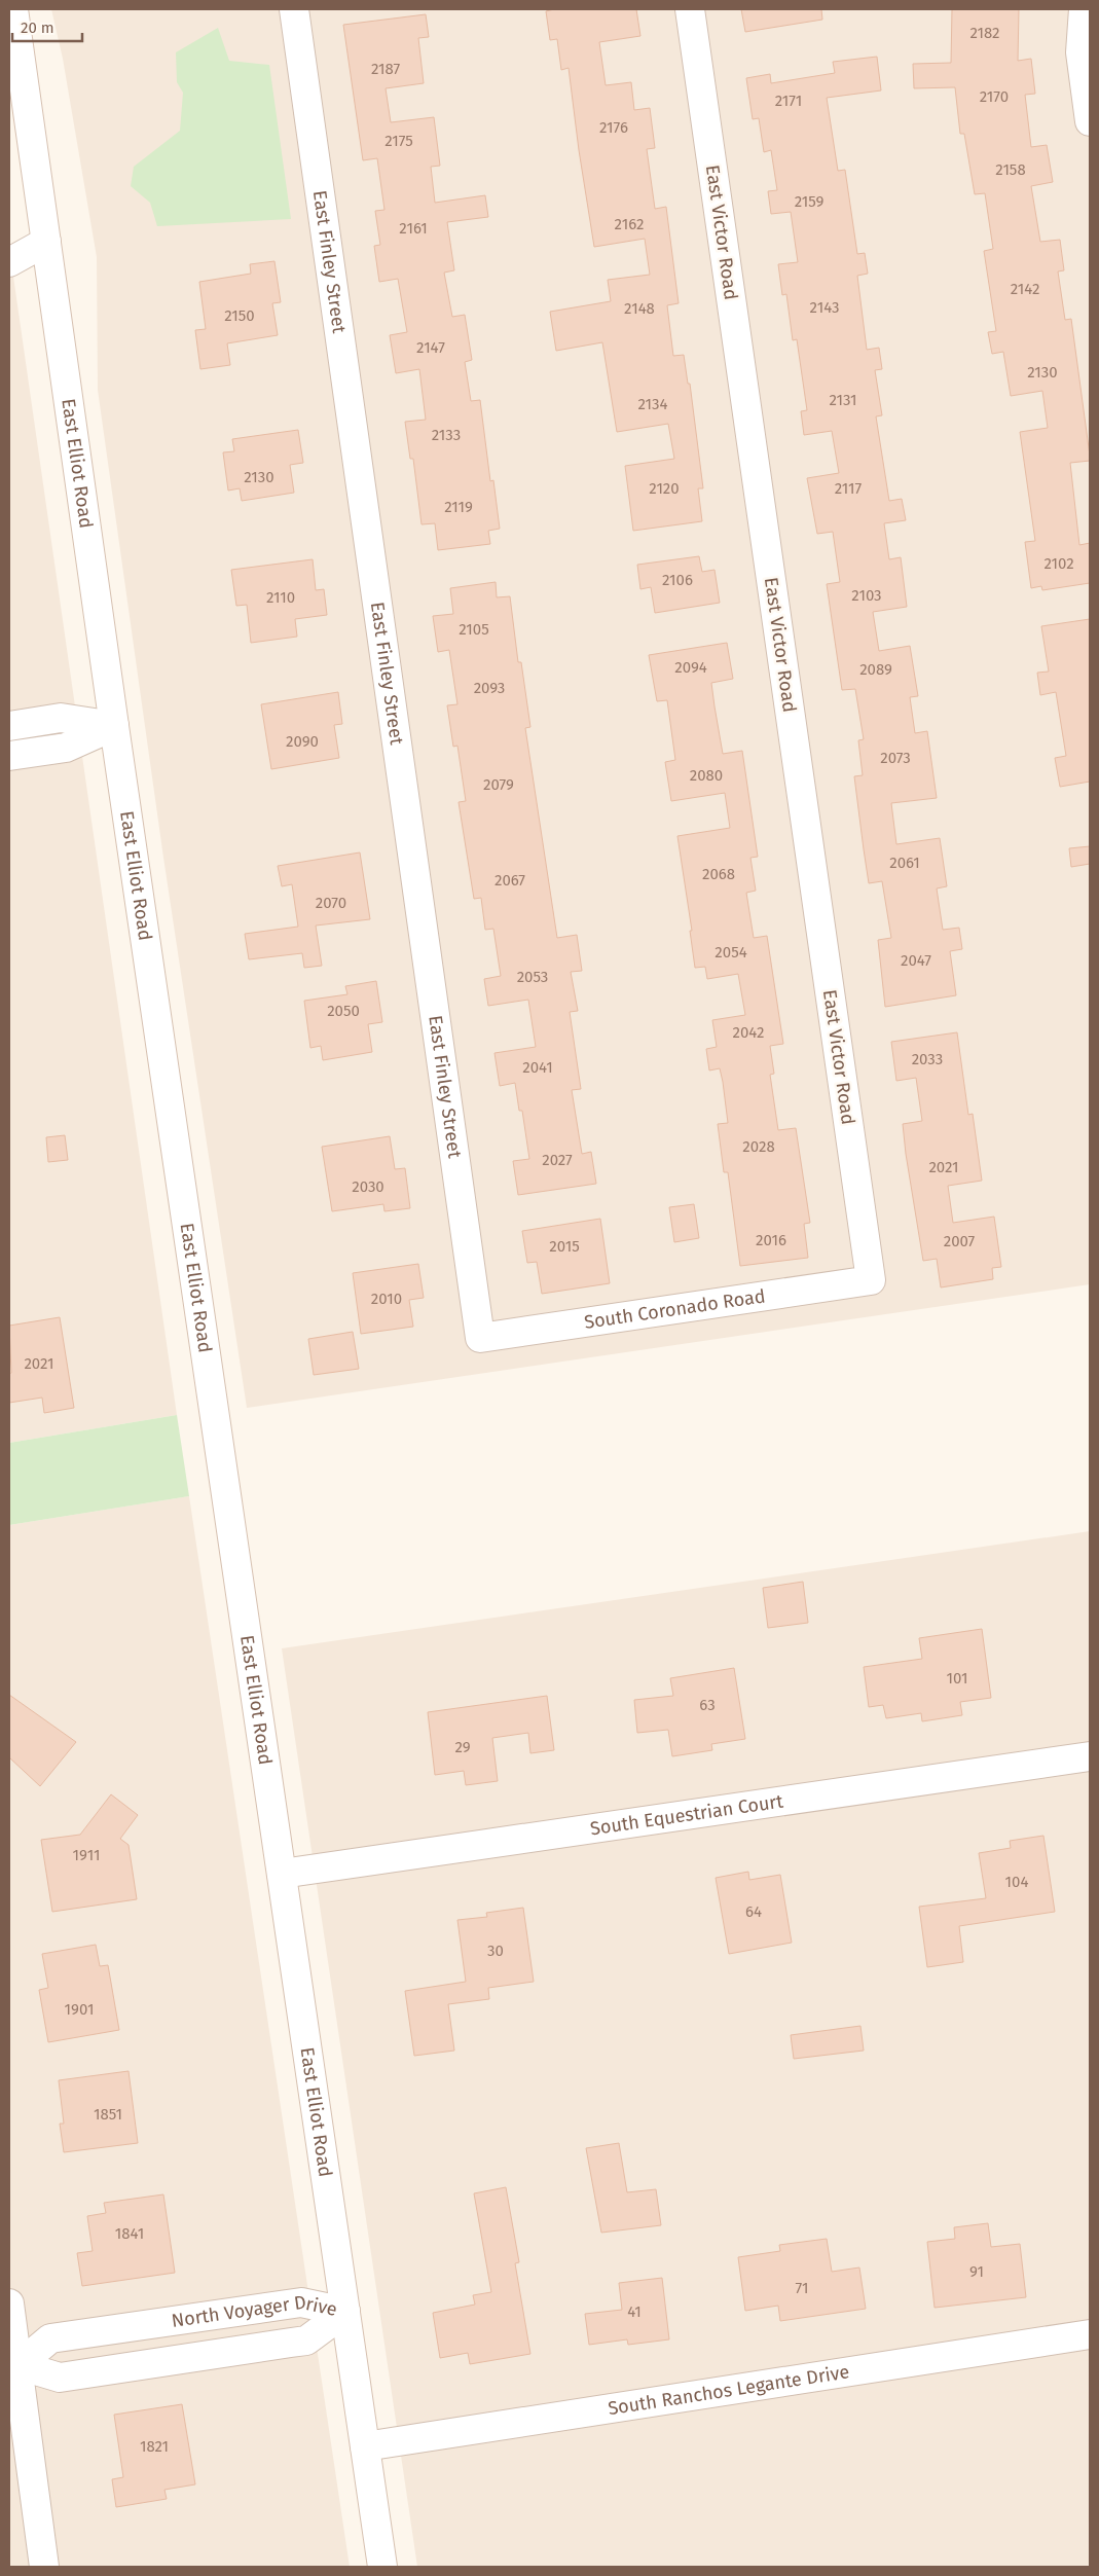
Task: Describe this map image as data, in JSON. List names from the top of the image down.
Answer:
{
  "streets": {
    "street": [
      "East Victor Road",
      "East Finley Street",
      "East Elliot Road",
      "South Coronado Road",
      "South Equestrian Court",
      "North Voyager Drive",
      "South Ranchos Legante Drive"
    ]
  },
  "crossings": [
    ["East Victor Road", "South Coronado Road"],
    ["East Finley Street", "South Coronado Road"],
    ["East Elliot Road", "South Equestrian Court"],
    ["East Elliot Road", "North Voyager Drive"],
    ["East Elliot Road", "South Ranchos Legante Drive"]
  ],
  "house_numbers": [
    "2182",
    "2187",
    "2170",
    "2171",
    "2176",
    "2175",
    "2158",
    "2159",
    "2162",
    "2161",
    "2142",
    "2143",
    "2148",
    "2150",
    "2147",
    "2130",
    "2131",
    "2134",
    "2133",
    "2130",
    "2120",
    "2117",
    "2119",
    "2102",
    "2106",
    "2103",
    "2110",
    "2105",
    "2094",
    "2089",
    "2093",
    "2090",
    "2073",
    "2080",
    "2079",
    "2061",
    "2068",
    "2067",
    "2070",
    "2054",
    "2047",
    "2053",
    "2050",
    "2042",
    "2033",
    "2041",
    "2028",
    "2027",
    "2021",
    "2030",
    "2016",
    "2007",
    "2015",
    "2010",
    "2021",
    "101",
    "63",
    "29",
    "1911",
    "104",
    "64",
    "30",
    "1901",
    "1851",
    "1841",
    "91",
    "71",
    "41",
    "1821"
  ],
  "scale_bar": "20 m"
}
